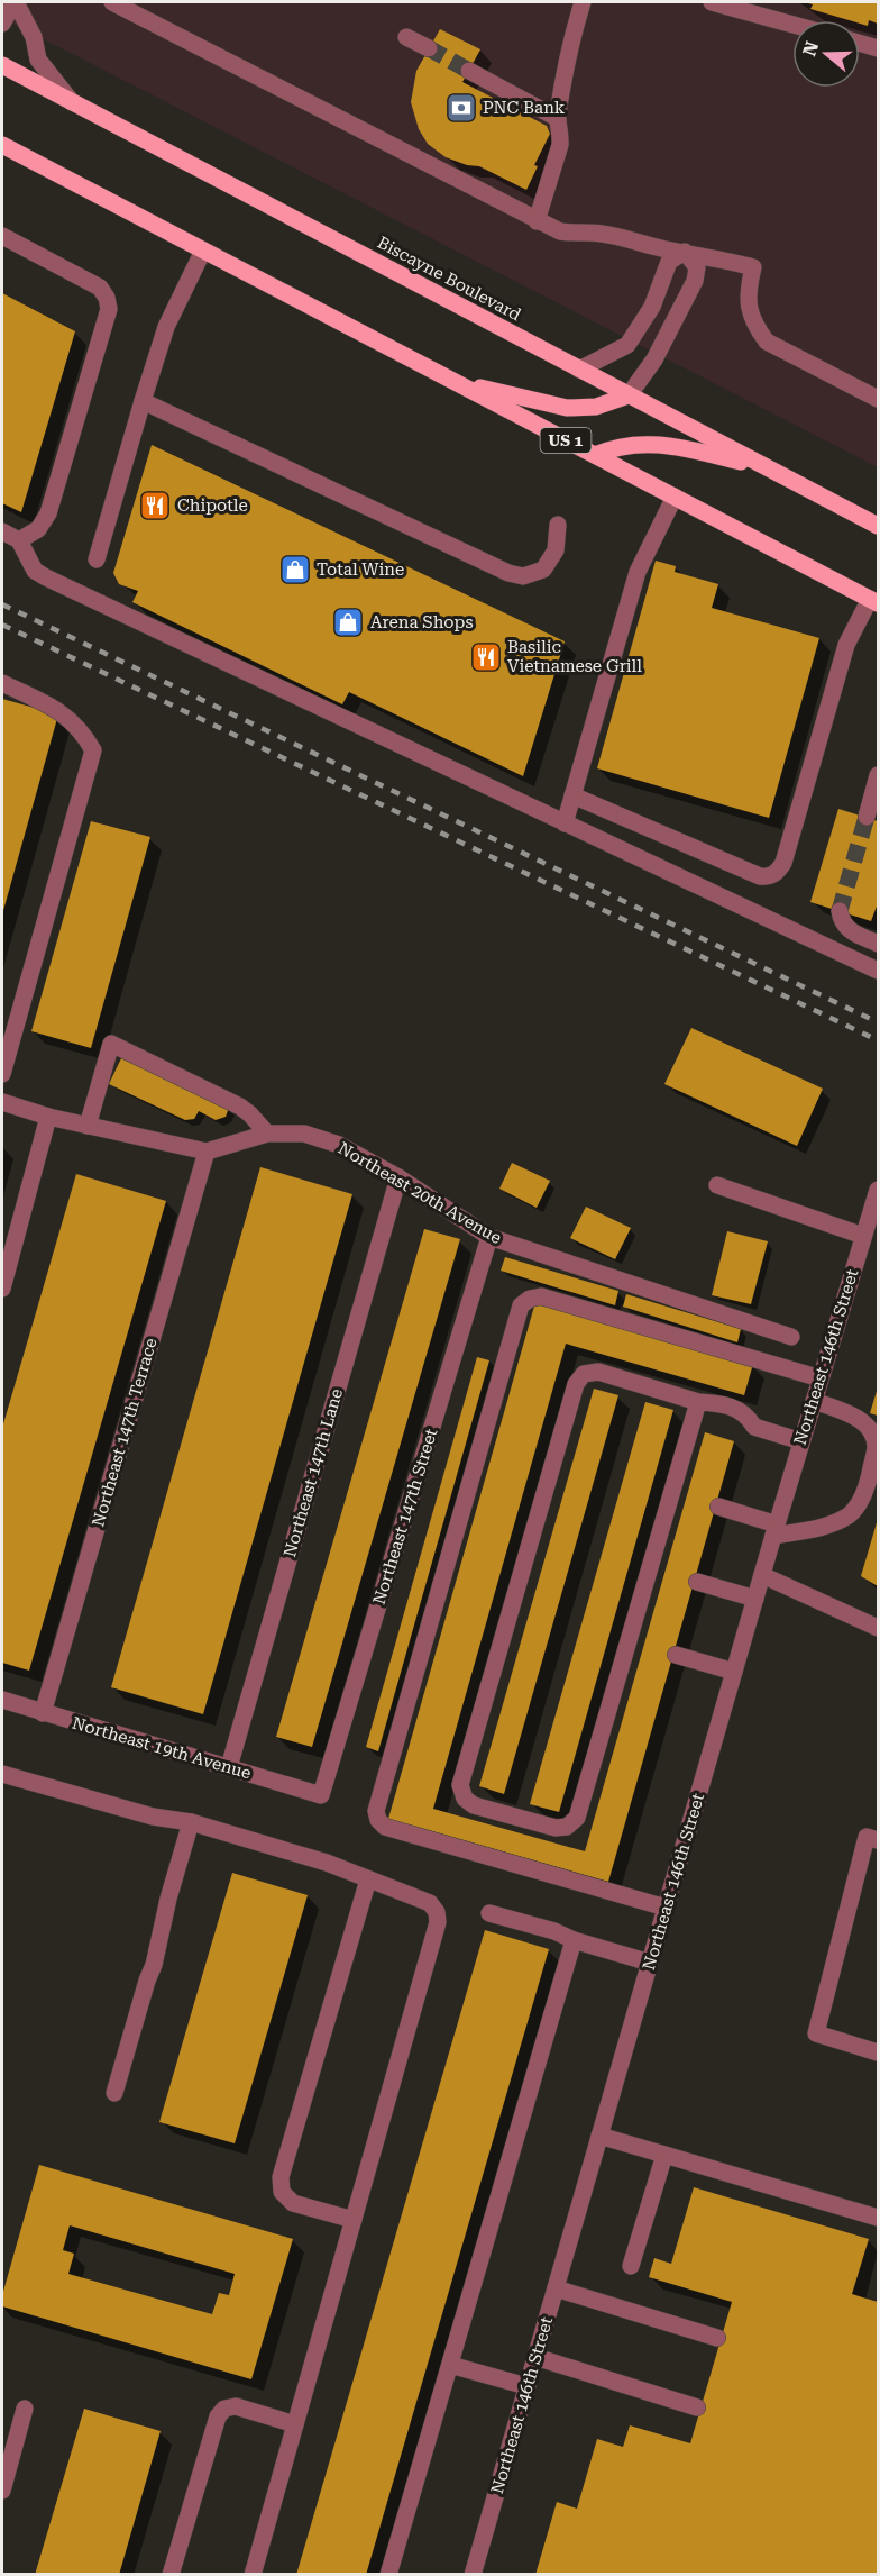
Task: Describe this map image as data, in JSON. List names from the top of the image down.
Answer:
{
  "streets": {
    "main road": ["Biscayne Boulevard", "US 1"],
    "street": [
      "Northeast 20th Avenue",
      "Northeast 146th Street",
      "Northeast 147th Terrace",
      "Northeast 147th Lane",
      "Northeast 147th Street",
      "Northeast 19th Avenue"
    ]
  },
  "crossings": [
    ["Northeast 20th Avenue", "Northeast 147th Terrace"],
    ["Northeast 20th Avenue", "Northeast 147th Lane"],
    ["Northeast 20th Avenue", "Northeast 147th Street"],
    ["Northeast 147th Terrace", "Northeast 19th Avenue"],
    ["Northeast 147th Lane", "Northeast 19th Avenue"],
    ["Northeast 147th Street", "Northeast 19th Avenue"]
  ],
  "places": {
    "bank": ["PNC Bank"],
    "restaurant": ["Chipotle", "Basilic Vietnamese Grill"],
    "shop": ["Total Wine", "Arena Shops"]
  },
  "north": "left"
}
